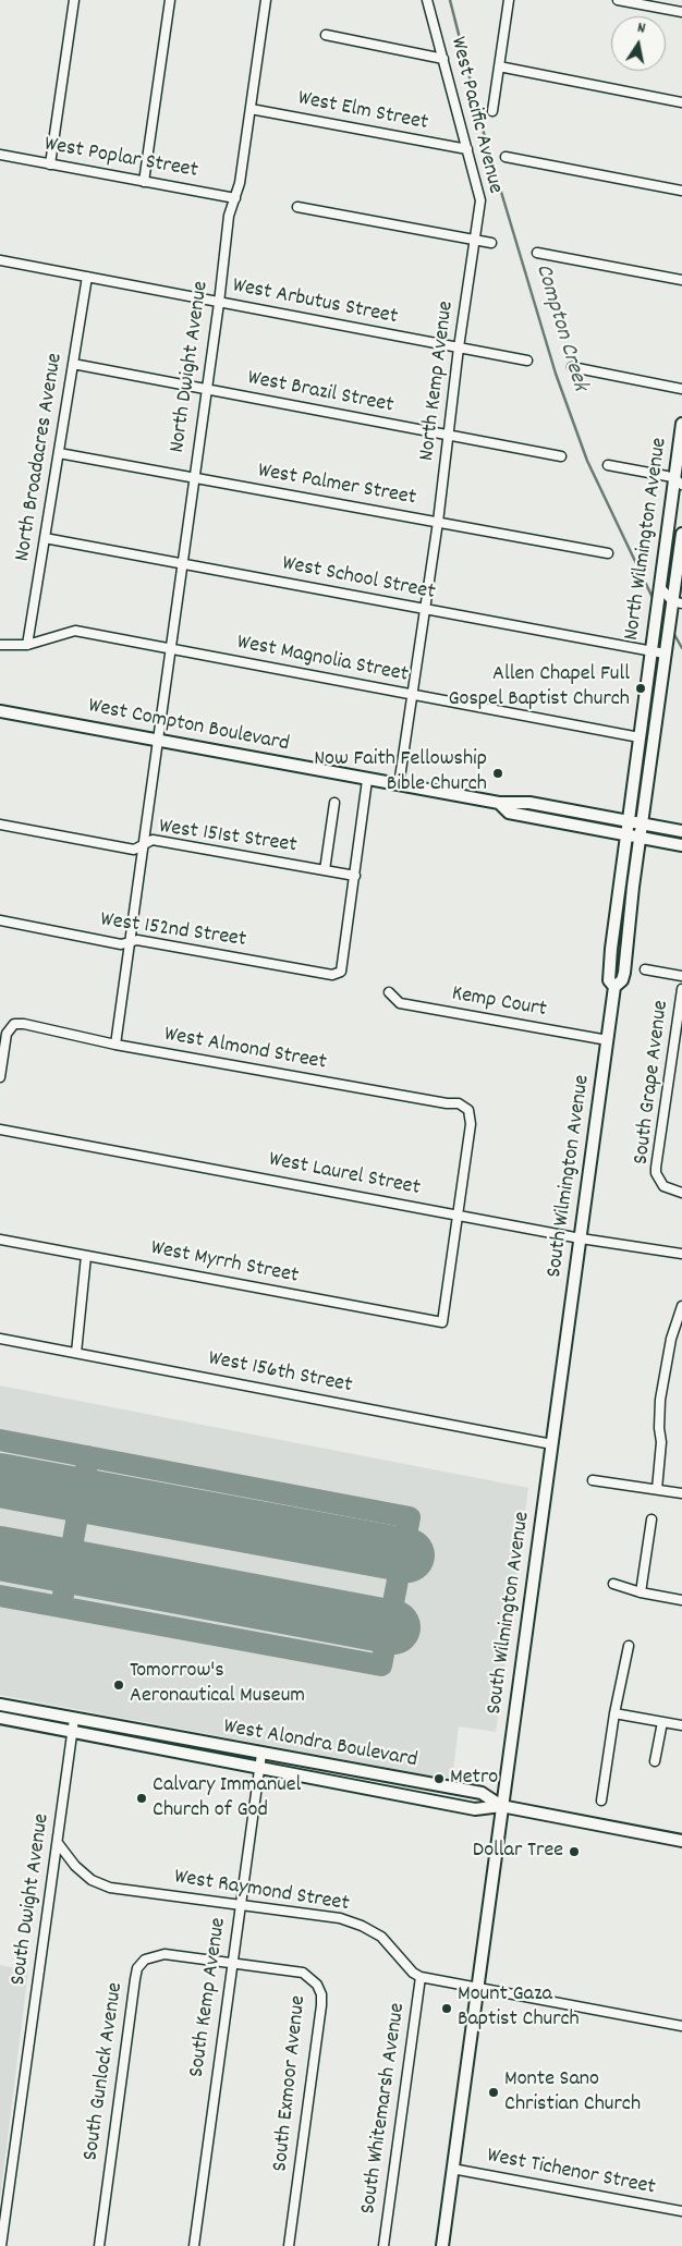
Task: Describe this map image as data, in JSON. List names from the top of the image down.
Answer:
{
  "streets": {
    "main road": [
      "North Wilmington Avenue",
      "West Compton Boulevard",
      "South Wilmington Avenue",
      "West Alondra Boulevard"
    ],
    "street": [
      "West Elm Street",
      "West Pacific Avenue",
      "West Poplar Street",
      "West Arbutus Street",
      "North Dwight Avenue",
      "North Kemp Avenue",
      "West Brazil Street",
      "North Broadacres Avenue",
      "West Palmer Street",
      "West School Street",
      "West Magnolia Street",
      "West 151st Street",
      "West 152nd Street",
      "Kemp Court",
      "West Almond Street",
      "South Grape Avenue",
      "West Laurel Street",
      "West Myrrh Street",
      "West 156th Street",
      "West Raymond Street",
      "South Dwight Avenue",
      "South Kemp Avenue",
      "South Gunlock Avenue",
      "South Exmoor Avenue",
      "South Whitemarsh Avenue",
      "West Tichenor Street"
    ]
  },
  "crossings": [
    ["West Elm Street", "West Pacific Avenue"],
    ["West Elm Street", "North Dwight Avenue"],
    ["West Pacific Avenue", "North Kemp Avenue"],
    ["West Poplar Street", "North Dwight Avenue"],
    ["West Arbutus Street", "North Dwight Avenue"],
    ["West Arbutus Street", "North Kemp Avenue"],
    ["West Arbutus Street", "North Broadacres Avenue"],
    ["North Dwight Avenue", "West Brazil Street"],
    ["North Dwight Avenue", "West Palmer Street"],
    ["North Dwight Avenue", "West School Street"],
    ["North Dwight Avenue", "West Magnolia Street"],
    ["North Dwight Avenue", "West Compton Boulevard"],
    ["North Kemp Avenue", "West Brazil Street"],
    ["North Kemp Avenue", "West Palmer Street"],
    ["North Kemp Avenue", "West School Street"],
    ["North Kemp Avenue", "West Magnolia Street"],
    ["North Kemp Avenue", "West Compton Boulevard"],
    ["West Brazil Street", "North Broadacres Avenue"],
    ["North Broadacres Avenue", "West Palmer Street"],
    ["North Broadacres Avenue", "West School Street"],
    ["North Broadacres Avenue", "West Magnolia Street"],
    ["North Wilmington Avenue", "West School Street"],
    ["North Wilmington Avenue", "West Magnolia Street"],
    ["North Wilmington Avenue", "West Compton Boulevard"],
    ["North Wilmington Avenue", "South Wilmington Avenue"],
    ["West Compton Boulevard", "South Wilmington Avenue"],
    ["West 151st Street", "West 152nd Street"],
    ["Kemp Court", "South Wilmington Avenue"],
    ["West Almond Street", "West Laurel Street"],
    ["West Almond Street", "West Myrrh Street"],
    ["West Laurel Street", "South Wilmington Avenue"],
    ["West Laurel Street", "West Myrrh Street"],
    ["South Wilmington Avenue", "West 156th Street"],
    ["South Wilmington Avenue", "West Alondra Boulevard"],
    ["South Wilmington Avenue", "West Tichenor Street"],
    ["West Alondra Boulevard", "South Dwight Avenue"],
    ["West Alondra Boulevard", "South Kemp Avenue"],
    ["West Raymond Street", "South Dwight Avenue"],
    ["West Raymond Street", "South Kemp Avenue"],
    ["West Raymond Street", "South Whitemarsh Avenue"],
    ["South Kemp Avenue", "South Gunlock Avenue"],
    ["South Kemp Avenue", "South Exmoor Avenue"],
    ["South Gunlock Avenue", "South Exmoor Avenue"]
  ],
  "water": ["Compton Creek"],
  "places": [
    "Allen Chapel Full Gospel Baptist Church",
    "Now Faith Fellowship Bible Church",
    "Tomorrow's Aeronautical Museum",
    "Metro",
    "Calvary Immanuel Church of God",
    "Dollar Tree",
    "Mount Gaza Baptist Church",
    "Monte Sano Christian Church"
  ],
  "north": "top"
}
